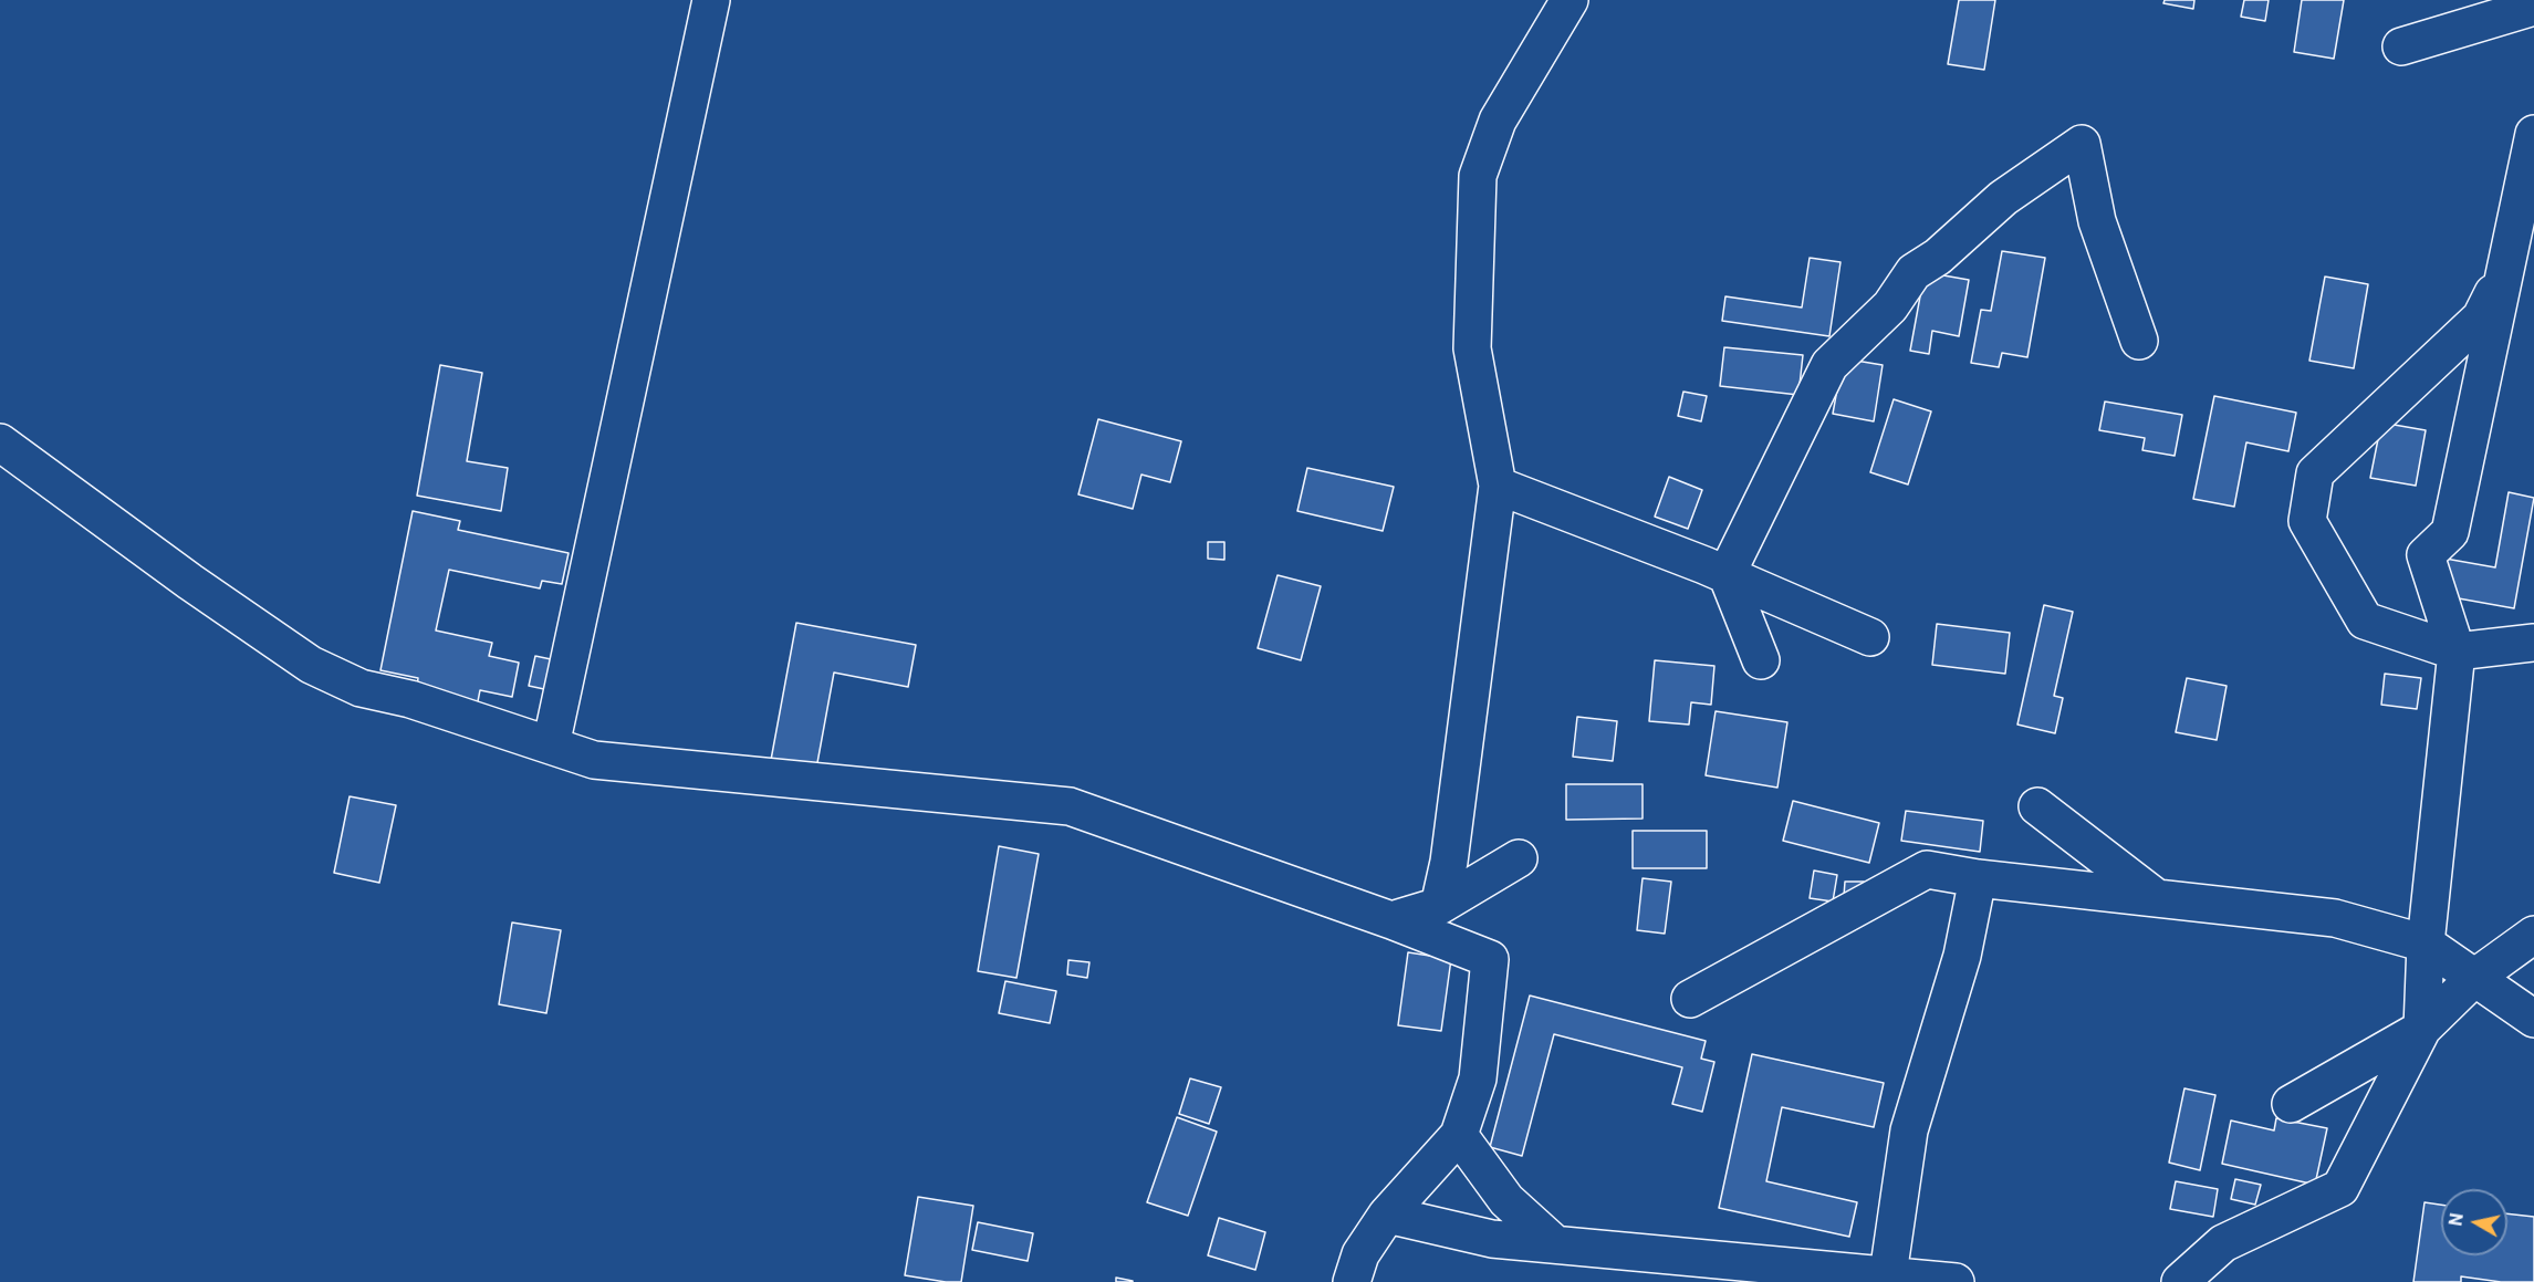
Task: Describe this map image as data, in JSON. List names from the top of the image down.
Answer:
{
  "north": "left"
}
